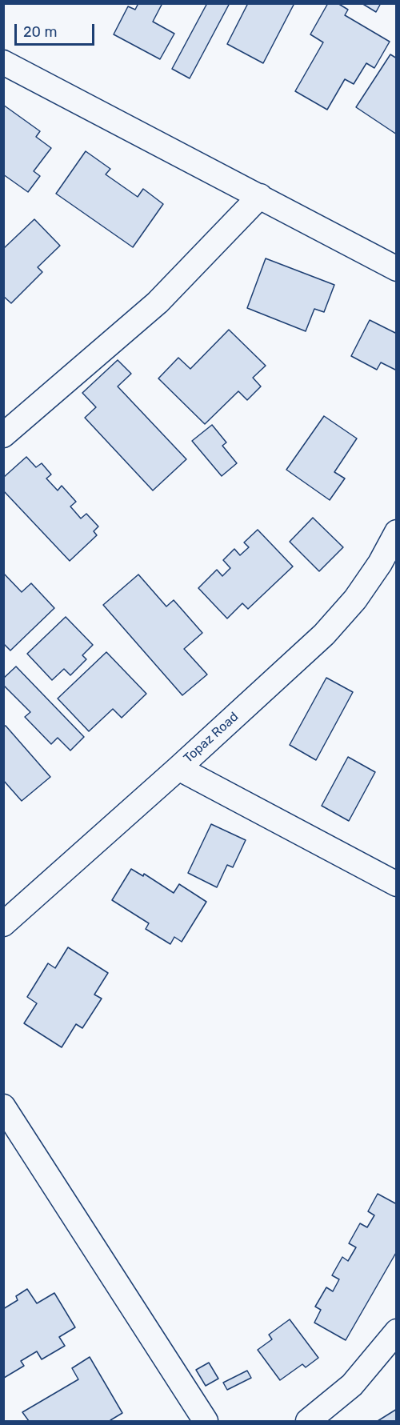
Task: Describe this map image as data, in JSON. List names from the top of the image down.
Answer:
{
  "streets": {
    "street": ["Topaz Road"]
  },
  "scale_bar": "20 m"
}
